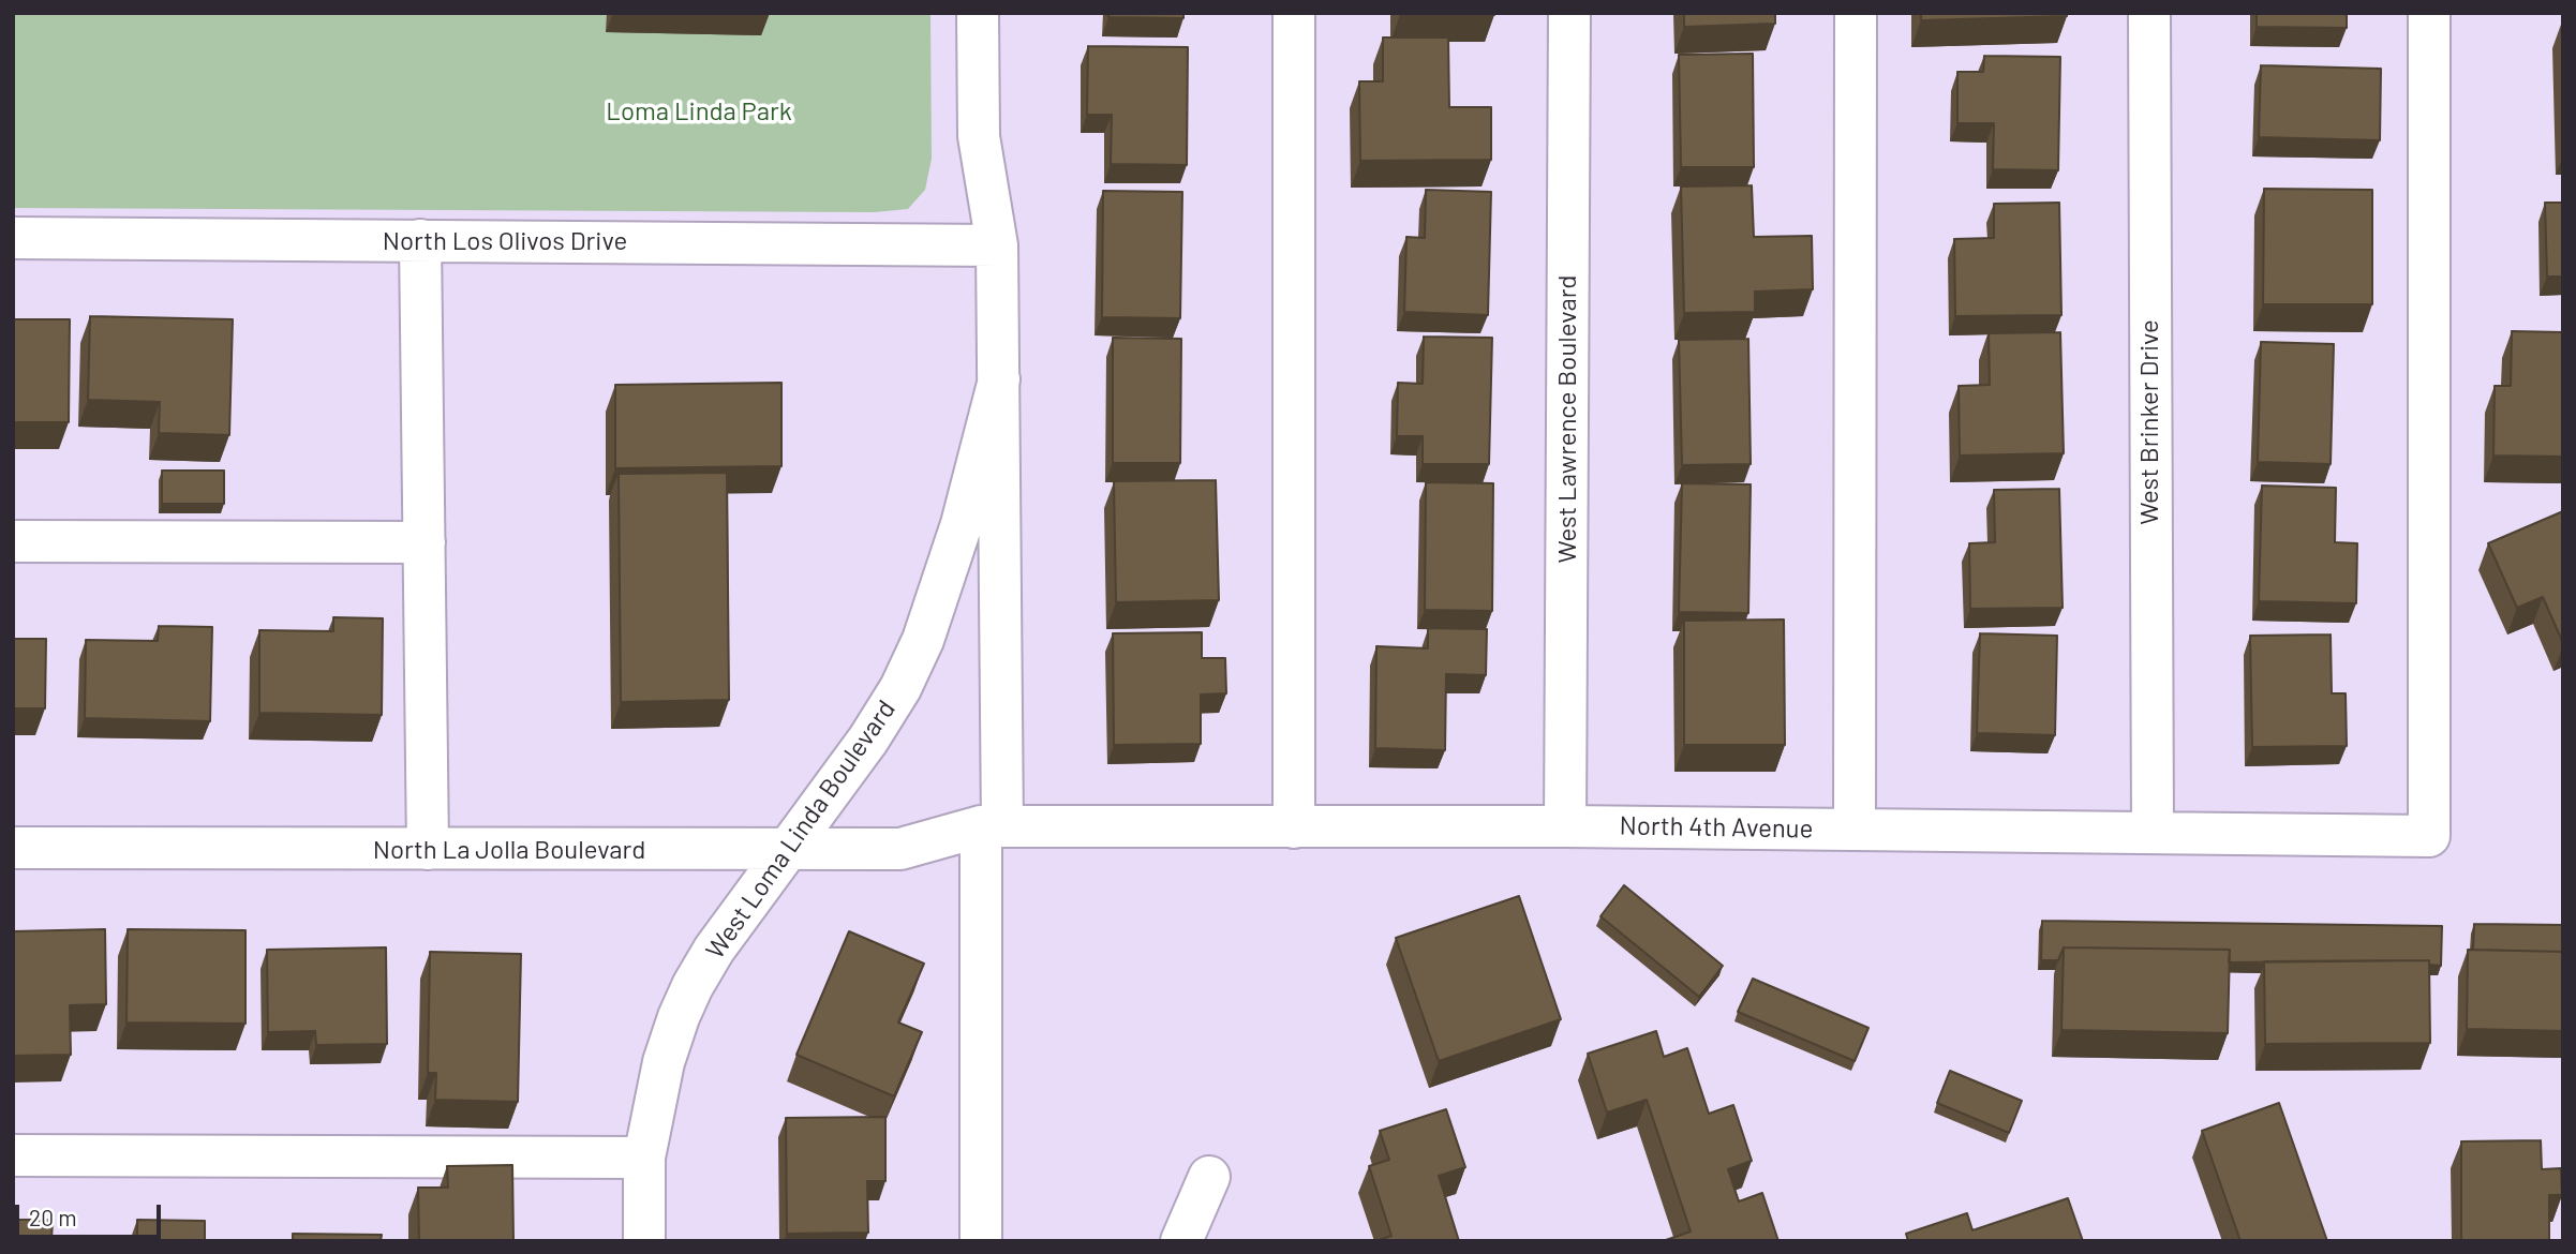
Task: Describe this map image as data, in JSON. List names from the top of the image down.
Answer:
{
  "streets": {
    "street": [
      "North Los Olivos Drive",
      "West Lawrence Boulevard",
      "West Brinker Drive",
      "North 4th Avenue",
      "West Loma Linda Boulevard",
      "North La Jolla Boulevard"
    ]
  },
  "crossings": [
    ["North Los Olivos Drive", "West Loma Linda Boulevard"],
    ["West Lawrence Boulevard", "North 4th Avenue"],
    ["West Brinker Drive", "North 4th Avenue"],
    ["North 4th Avenue", "West Loma Linda Boulevard"],
    ["North 4th Avenue", "North La Jolla Boulevard"],
    ["West Loma Linda Boulevard", "North La Jolla Boulevard"]
  ],
  "parks": ["Loma Linda Park"],
  "scale_bar": "20 m"
}
